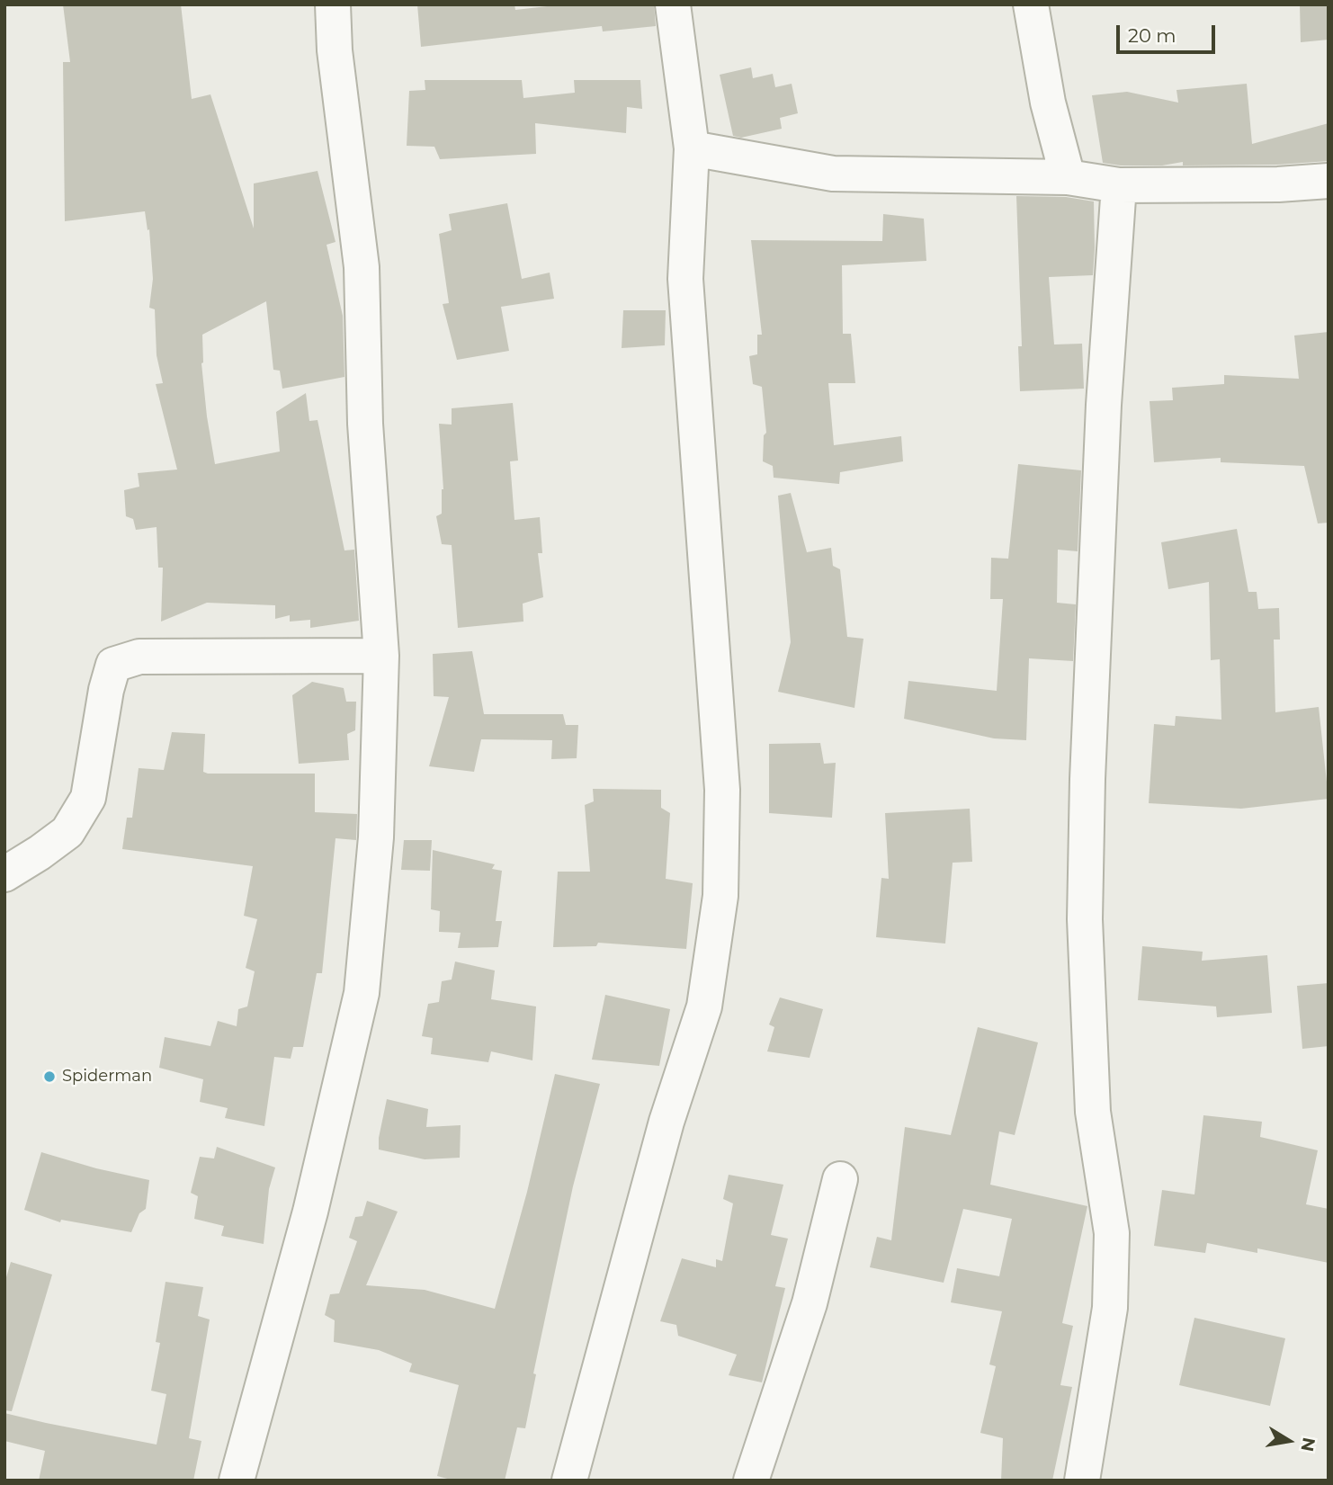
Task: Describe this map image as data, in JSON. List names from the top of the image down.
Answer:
{
  "places": ["Spiderman"],
  "scale_bar": "20 m",
  "north": "right"
}
